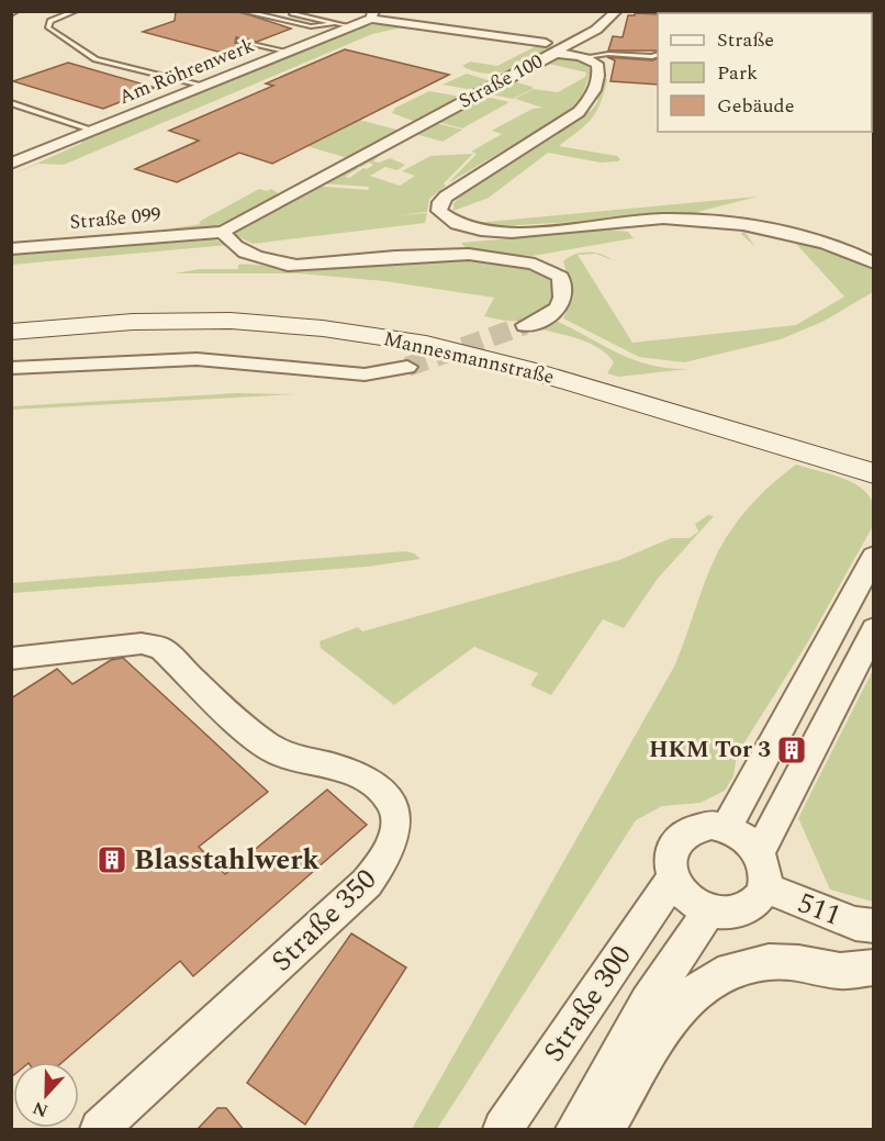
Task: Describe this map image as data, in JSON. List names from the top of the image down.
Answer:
{
  "streets": {
    "main road": ["Mannesmannstraße"],
    "street": [
      "Am Röhrenwerk",
      "Straße 100",
      "Straße 099",
      "511",
      "Straße 350",
      "Straße 300"
    ]
  },
  "crossings": [
    ["Straße 100", "Straße 099"],
    ["511", "Straße 300"]
  ],
  "places": {
    "building": ["HKM Tor 3", "Blasstahlwerk"]
  },
  "legend": ["Straße", "Park", "Gebäude"],
  "north": "bottom"
}
